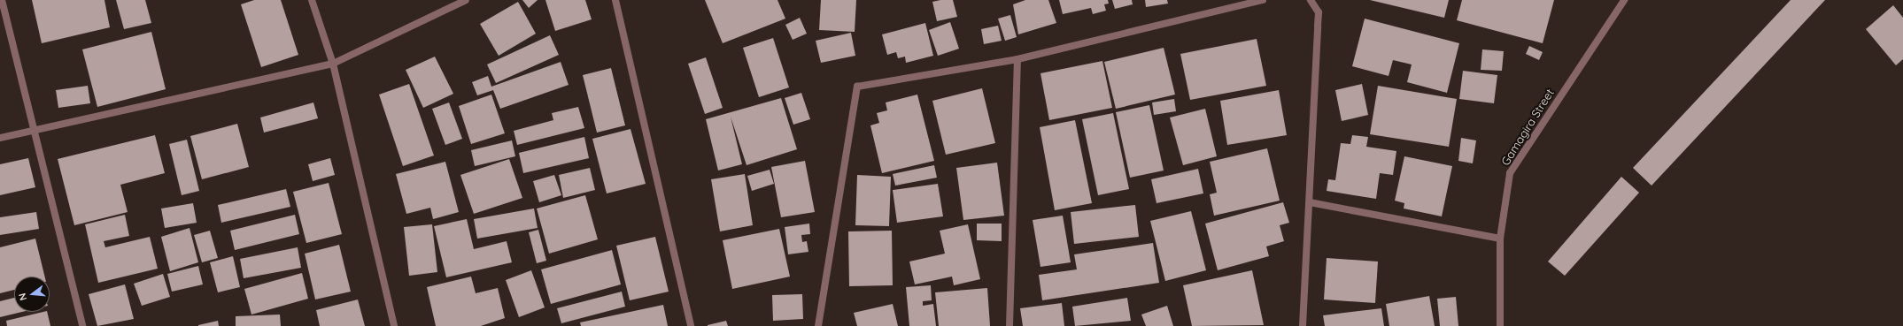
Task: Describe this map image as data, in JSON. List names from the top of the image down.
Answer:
{
  "streets": {
    "street": ["Gamagira Street"]
  },
  "north": "left"
}
